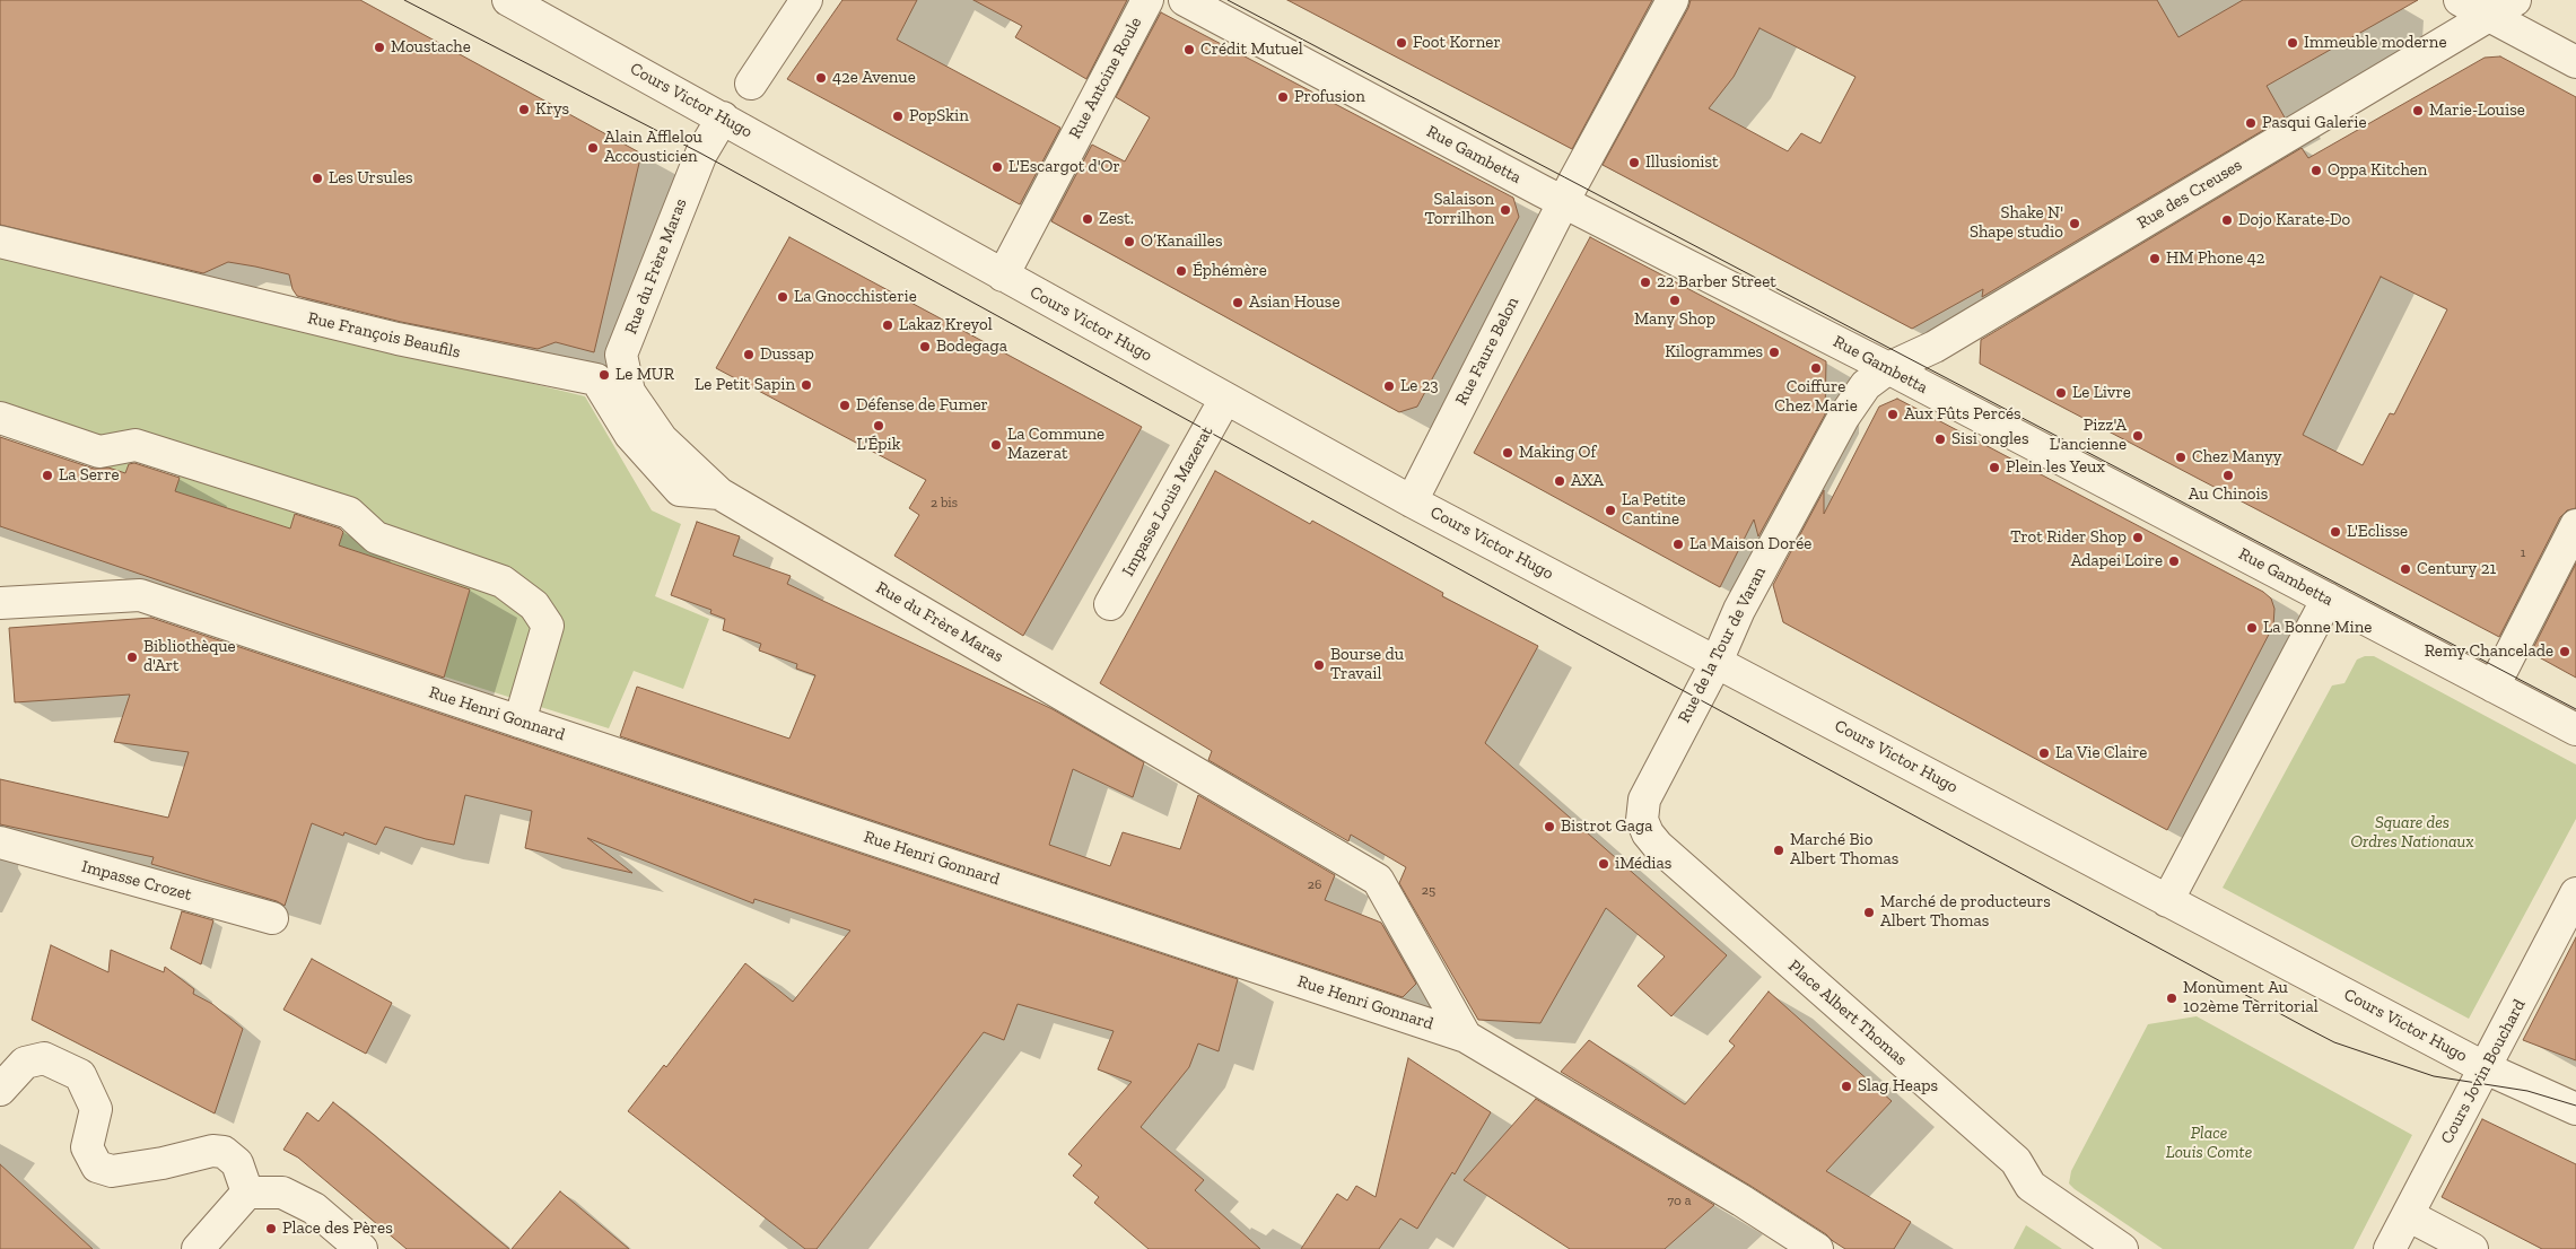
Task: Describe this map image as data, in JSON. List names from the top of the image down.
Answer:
{
  "streets": {
    "street": [
      "Rue Antoine Roule",
      "Cours Victor Hugo",
      "Rue Gambetta",
      "Rue des Creuses",
      "Rue du Frère Maras",
      "Rue François Beaufils",
      "Rue Faure Belon",
      "Impasse Louis Mazerat",
      "Rue de la Tour de Varan",
      "Rue Henri Gonnard",
      "Impasse Crozet",
      "Place Albert Thomas",
      "Cours Jovin Bouchard"
    ]
  },
  "crossings": [
    ["Rue Antoine Roule", "Cours Victor Hugo"],
    ["Cours Victor Hugo", "Rue du Frère Maras"],
    ["Cours Victor Hugo", "Rue Faure Belon"],
    ["Cours Victor Hugo", "Impasse Louis Mazerat"],
    ["Cours Victor Hugo", "Rue de la Tour de Varan"],
    ["Cours Victor Hugo", "Cours Jovin Bouchard"],
    ["Rue Gambetta", "Rue des Creuses"],
    ["Rue Gambetta", "Rue Faure Belon"],
    ["Rue Gambetta", "Rue de la Tour de Varan"],
    ["Rue des Creuses", "Rue de la Tour de Varan"],
    ["Rue du Frère Maras", "Rue François Beaufils"],
    ["Rue du Frère Maras", "Rue Henri Gonnard"],
    ["Rue de la Tour de Varan", "Place Albert Thomas"]
  ],
  "parks": ["Square des Ordres Nationaux", "Place Louis Comte"],
  "places": [
    "Foot Korner",
    "Immeuble moderne",
    "Moustache",
    "Crédit Mutuel",
    "42e Avenue",
    "Profusion",
    "Krys",
    "Marie-Louise",
    "PopSkin",
    "Pasqui Galerie",
    "Alain Afflelou Accousticien",
    "Illusionist",
    "L'Escargot d'Or",
    "Oppa Kitchen",
    "Les Ursules",
    "Salaison Torrilhon",
    "Zest.",
    "Dojo Karate-Do",
    "Shake N' Shape studio",
    "O’Kanailles",
    "HM Phone 42",
    "Éphémère",
    "22 Barber Street",
    "La Gnocchisterie",
    "Many Shop",
    "Asian House",
    "Lakaz Kreyol",
    "Bodegaga",
    "Kilogrammes",
    "Dussap",
    "Coiffure Chez Marie",
    "Le MUR",
    "Le Petit Sapin",
    "Le 23",
    "Le Livre",
    "Défense de Fumer",
    "Aux Fûts Percés",
    "L'Épik",
    "Pizz'A L'ancienne",
    "Sisi ongles",
    "La Commune Mazerat",
    "Making Of",
    "Chez Manyy",
    "Plein les Yeux",
    "La Serre",
    "Au Chinois",
    "AXA",
    "La Petite Cantine",
    "L'Eclisse",
    "Trot Rider Shop",
    "La Maison Dorée",
    "Adapei Loire",
    "Century 21",
    "La Bonne Mine",
    "Remy Chancelade",
    "Bibliothèque d'Art",
    "Bourse du Travail",
    "La Vie Claire",
    "Bistrot Gaga",
    "Marché Bio Albert Thomas",
    "iMédias",
    "Marché de producteurs Albert Thomas",
    "Monument Au 102ème Territorial",
    "Slag Heaps",
    "Place des Pères"
  ],
  "house_numbers": [
    "2 bis",
    "1",
    "26",
    "25",
    "70 a"
  ]
}
